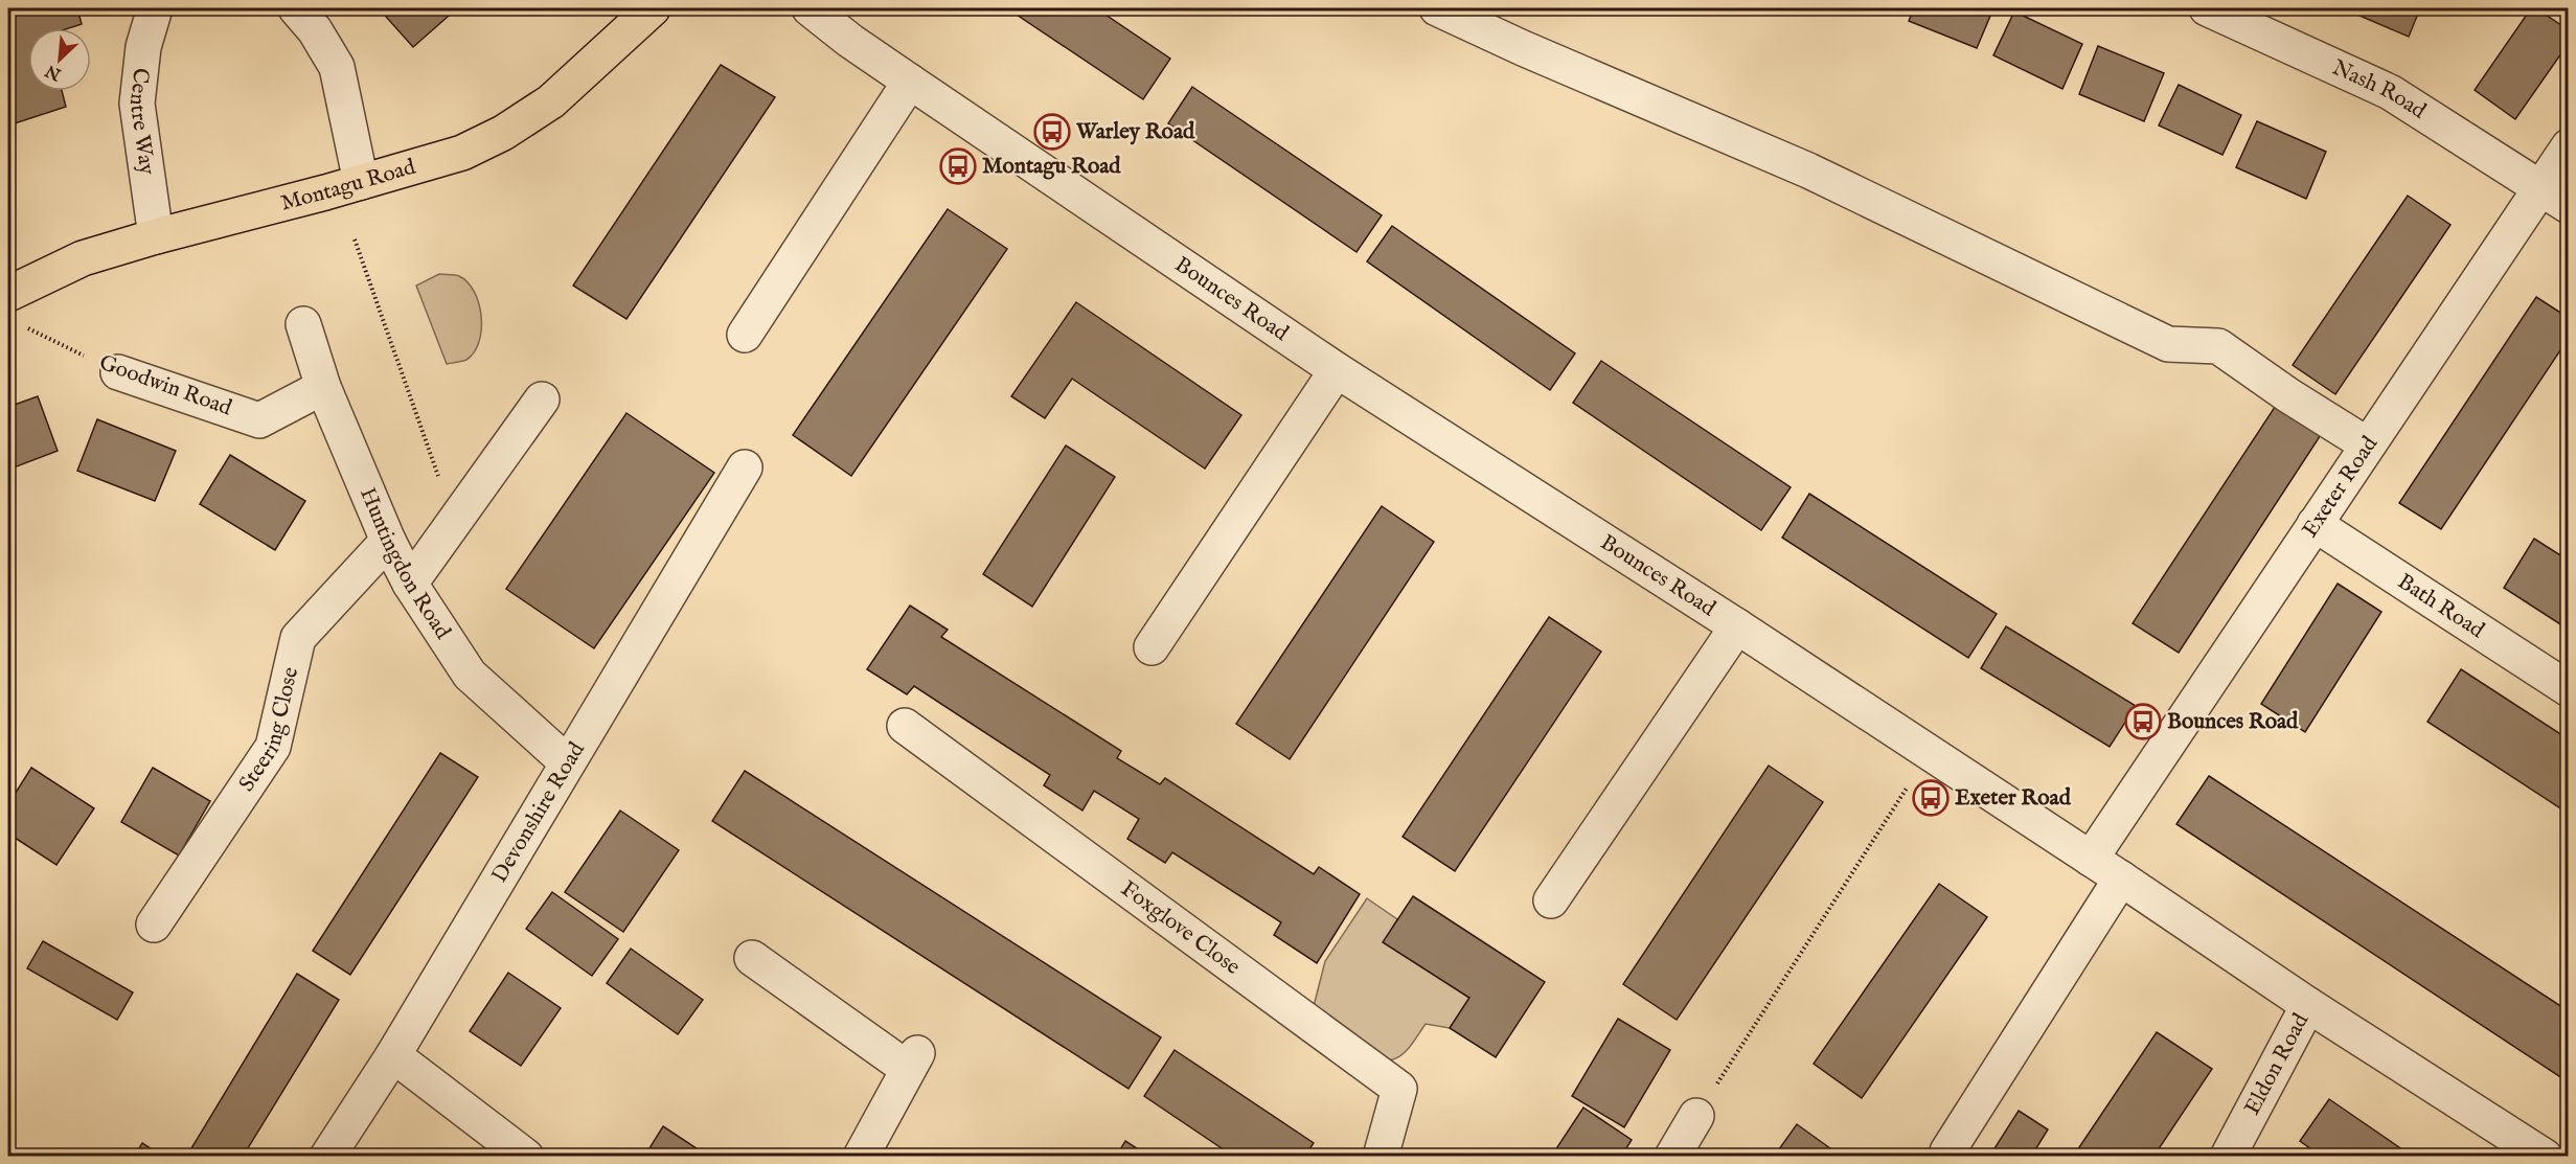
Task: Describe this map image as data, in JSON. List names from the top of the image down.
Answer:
{
  "streets": {
    "main road": ["Montagu Road"],
    "street": [
      "Nash Road",
      "Centre Way",
      "Bounces Road",
      "Goodwin Road",
      "Exeter Road",
      "Huntingdon Road",
      "Bath Road",
      "Steering Close",
      "Devonshire Road",
      "Foxglove Close",
      "Eldon Road"
    ]
  },
  "crossings": [
    ["Nash Road", "Exeter Road"],
    ["Centre Way", "Montagu Road"],
    ["Bounces Road", "Exeter Road"],
    ["Bounces Road", "Eldon Road"],
    ["Goodwin Road", "Huntingdon Road"],
    ["Exeter Road", "Bath Road"],
    ["Huntingdon Road", "Steering Close"],
    ["Huntingdon Road", "Devonshire Road"]
  ],
  "places": {
    "bus stop": [
      "Warley Road",
      "Montagu Road",
      "Bounces Road",
      "Exeter Road"
    ]
  },
  "north": "bottom left"
}
